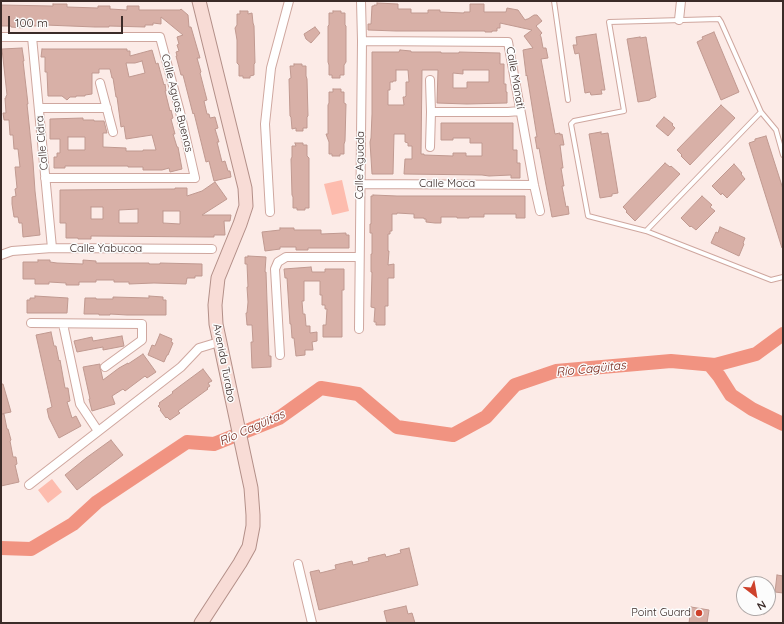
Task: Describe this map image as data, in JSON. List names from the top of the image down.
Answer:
{
  "streets": {
    "main road": ["Avenida Turabo"],
    "street": [
      "Calle Manatí",
      "Calle Aguas Buenas",
      "Calle Cidra",
      "Calle Aguada",
      "Calle Moca",
      "Calle Yabucoa"
    ]
  },
  "crossings": [
    ["Calle Manatí", "Calle Aguada"],
    ["Calle Manatí", "Calle Moca"],
    ["Calle Aguas Buenas", "Calle Cidra"],
    ["Calle Cidra", "Calle Yabucoa"],
    ["Calle Aguada", "Calle Moca"]
  ],
  "water": ["Río Cagüitas"],
  "places": ["Point Guard"],
  "scale_bar": "100 m",
  "north": "bottom right"
}
